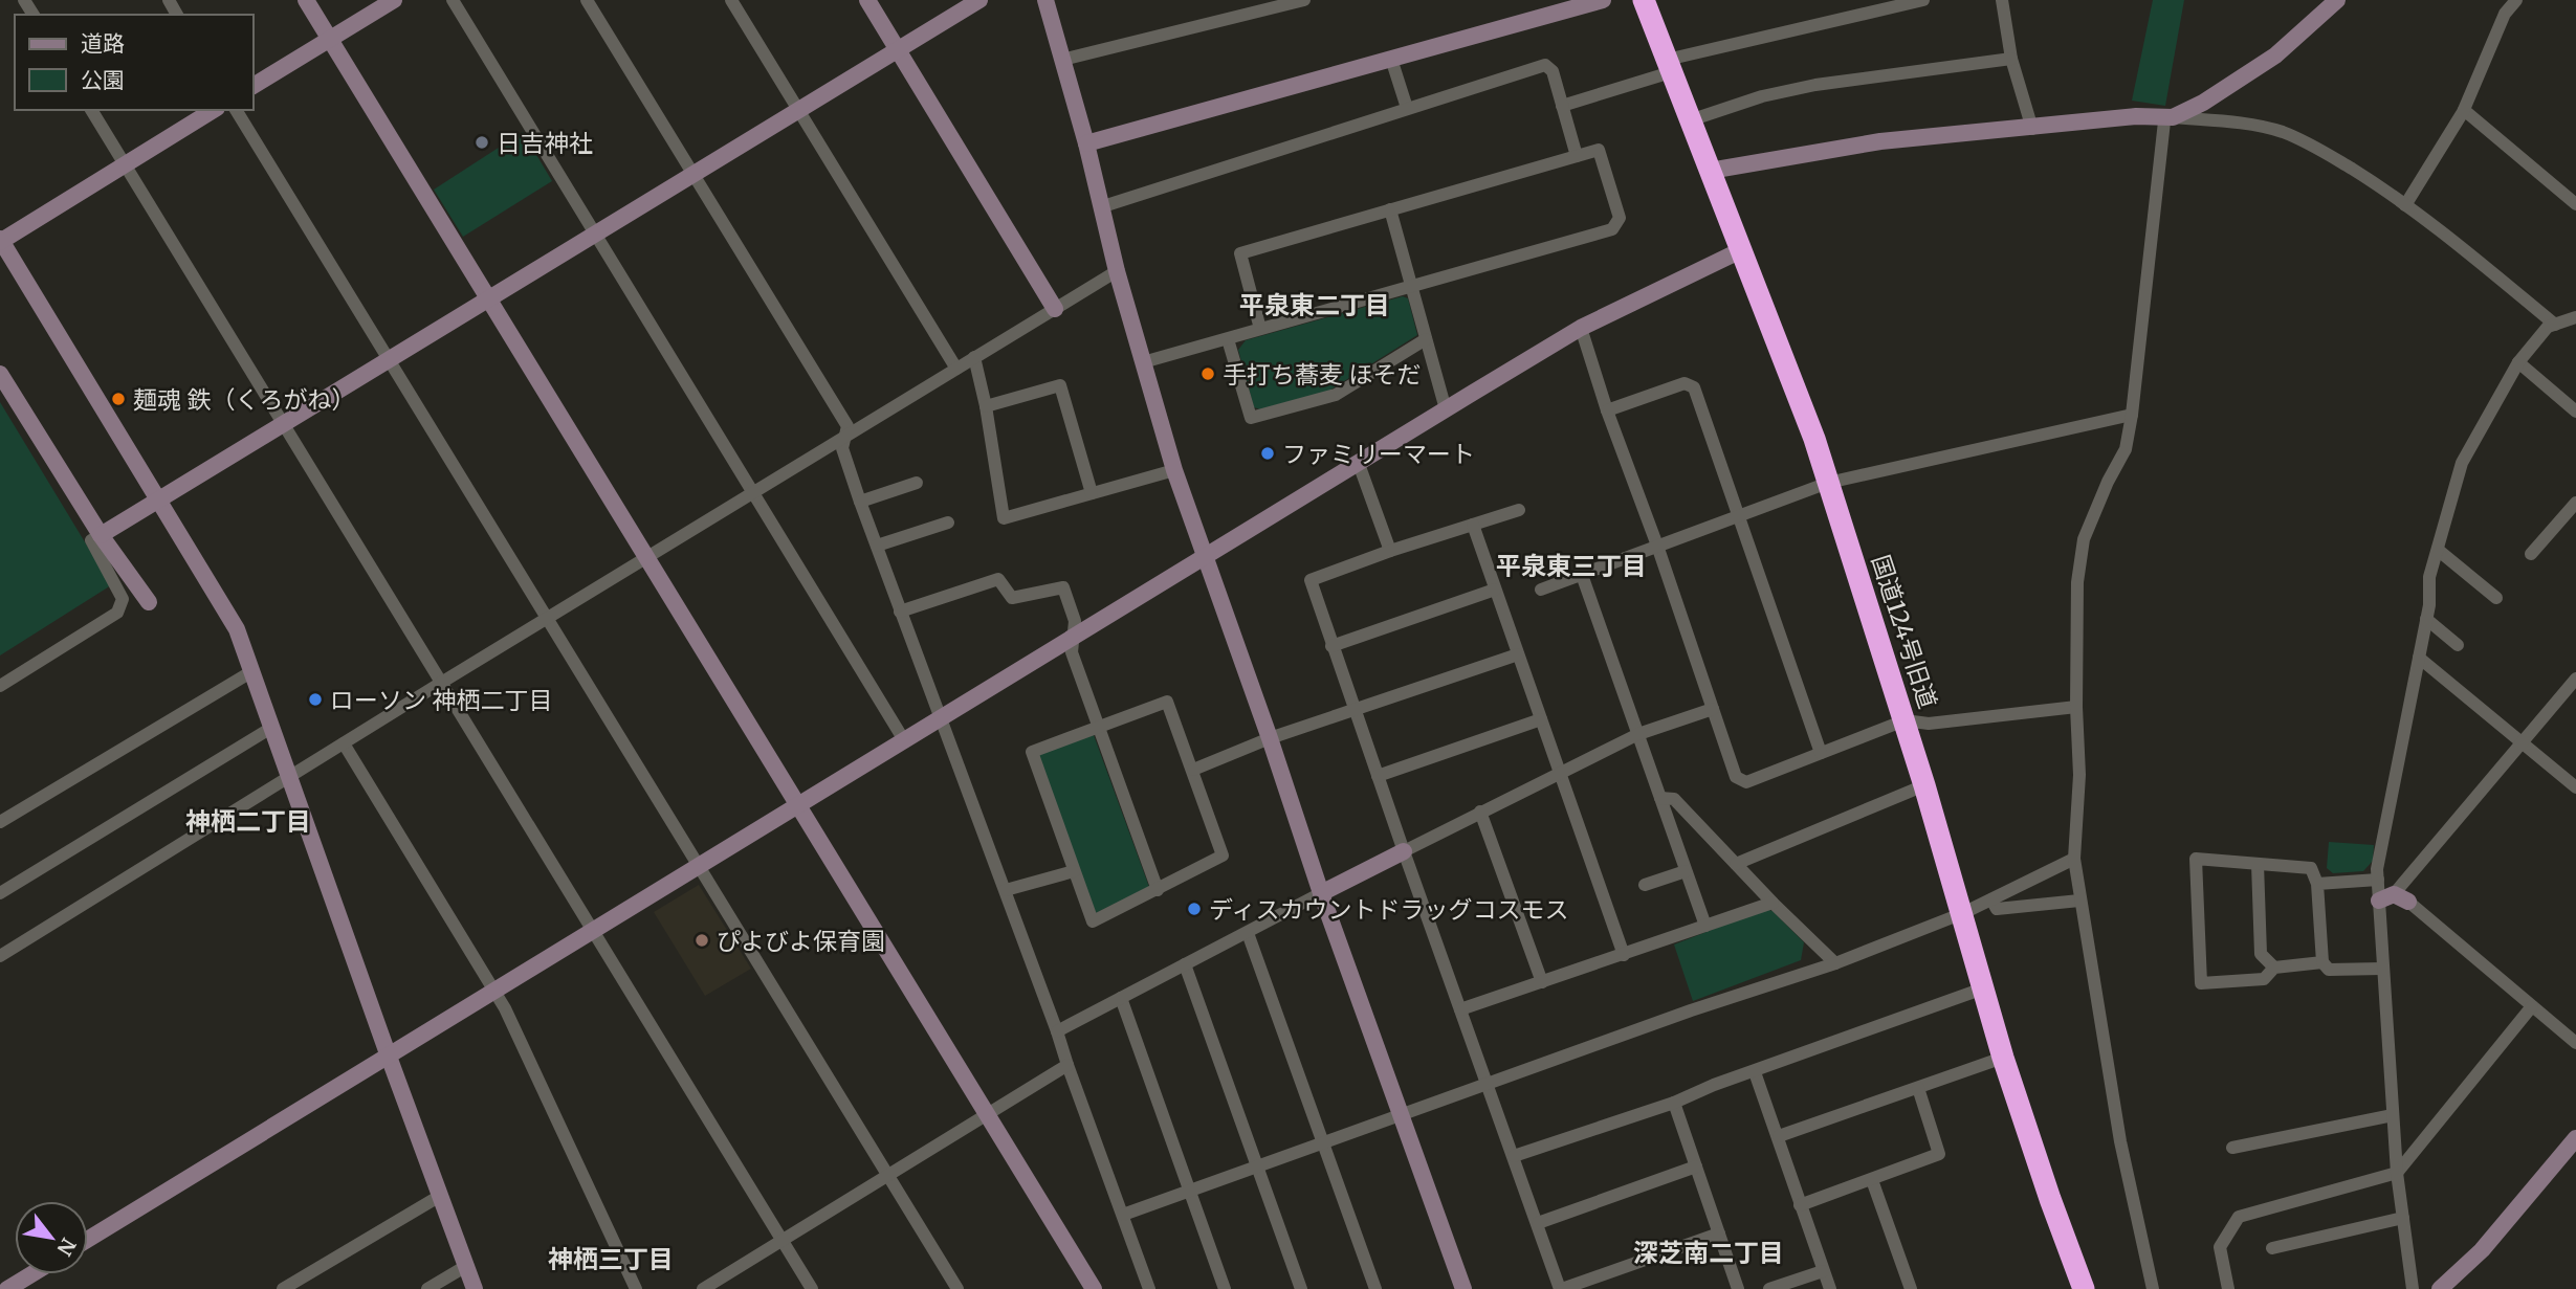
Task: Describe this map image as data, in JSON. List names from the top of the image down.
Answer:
{
  "streets": {
    "highway": ["国道124号旧道"]
  },
  "districts": [
    "平泉東二丁目",
    "平泉東三丁目",
    "神栖二丁目",
    "深芝南二丁目",
    "神栖三丁目"
  ],
  "places": [
    "日吉神社",
    "手打ち蕎麦 ほそだ",
    "麺魂 鉄（くろがね）",
    "ファミリーマート",
    "ローソン 神栖二丁目",
    "ディスカウントドラッグコスモス",
    "ぴよびよ保育園"
  ],
  "legend": ["道路", "公園"],
  "north": "bottom right"
}
